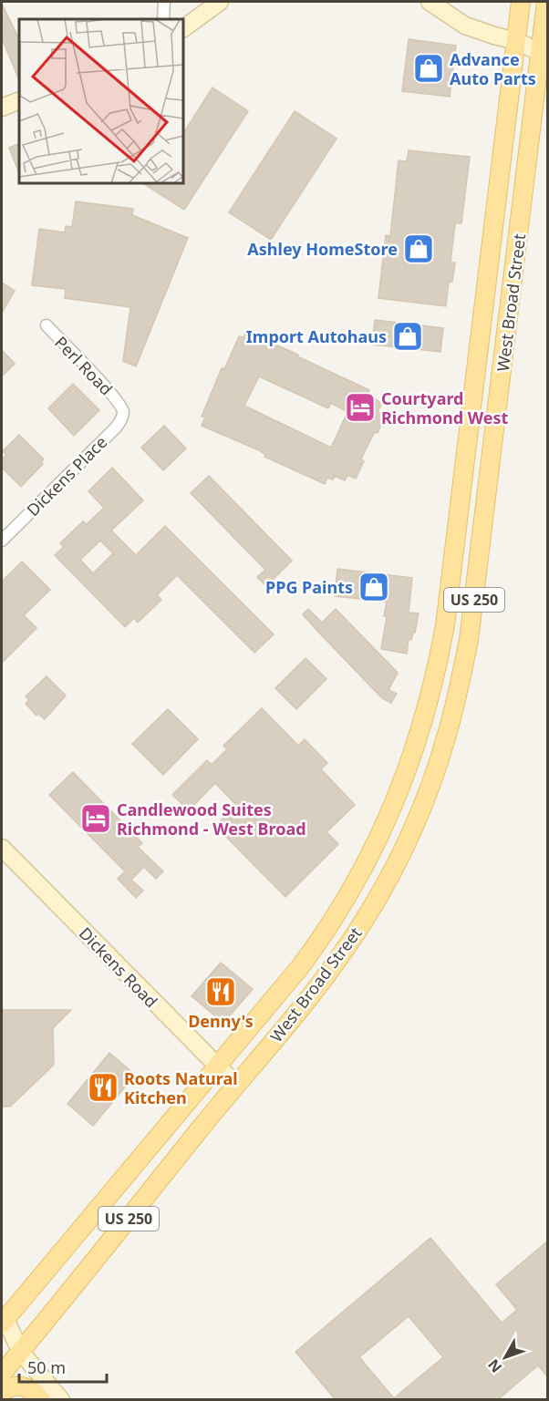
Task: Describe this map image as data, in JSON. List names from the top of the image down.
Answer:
{
  "streets": {
    "main road": ["West Broad Street", "US 250", "Dickens Road"],
    "street": ["Perl Road", "Dickens Place"]
  },
  "crossings": [
    ["West Broad Street", "Dickens Road"],
    ["Perl Road", "Dickens Place"]
  ],
  "places": {
    "shop": [
      "Advance Auto Parts",
      "Ashley HomeStore",
      "Import Autohaus",
      "PPG Paints"
    ],
    "hotel": ["Courtyard Richmond West", "Candlewood Suites Richmond - West Broad"],
    "restaurant": ["Denny's", "Roots Natural Kitchen"]
  },
  "scale_bar": "50 m",
  "north": "bottom left"
}
